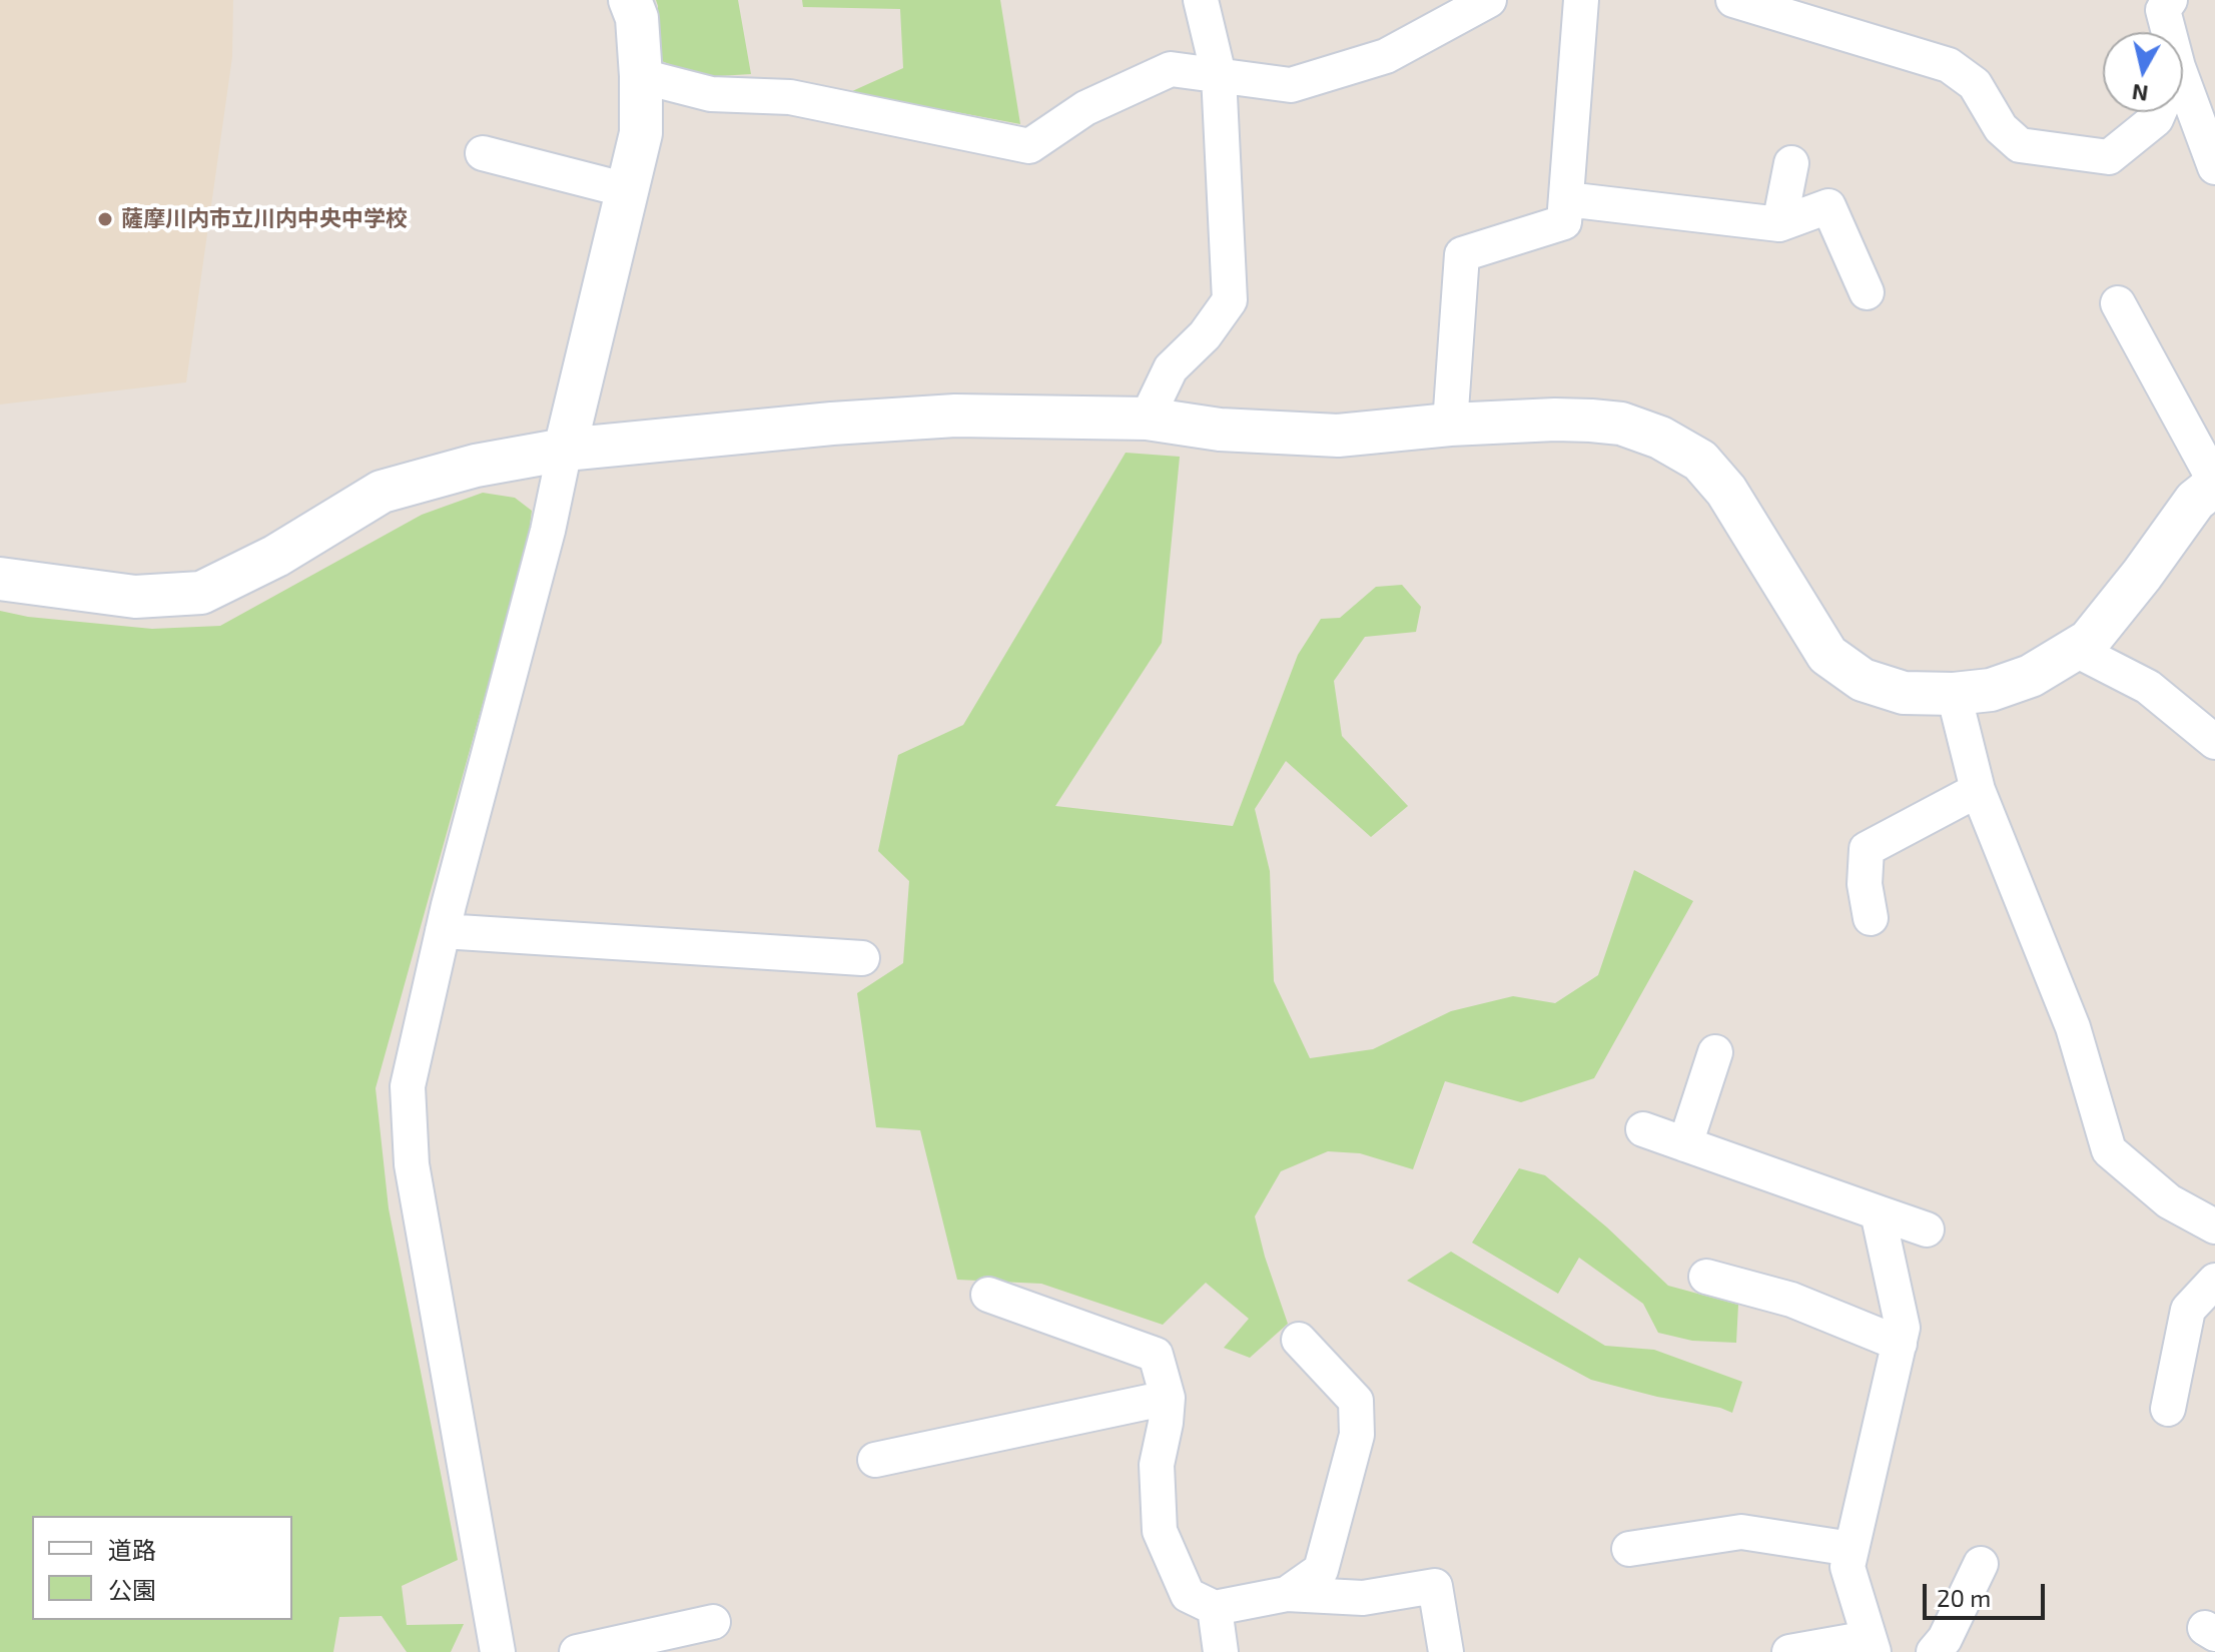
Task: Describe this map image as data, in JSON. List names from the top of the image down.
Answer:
{
  "places": ["薩摩川内市立川内中央中学校"],
  "legend": ["道路", "公園"],
  "scale_bar": "20 m",
  "north": "bottom"
}
